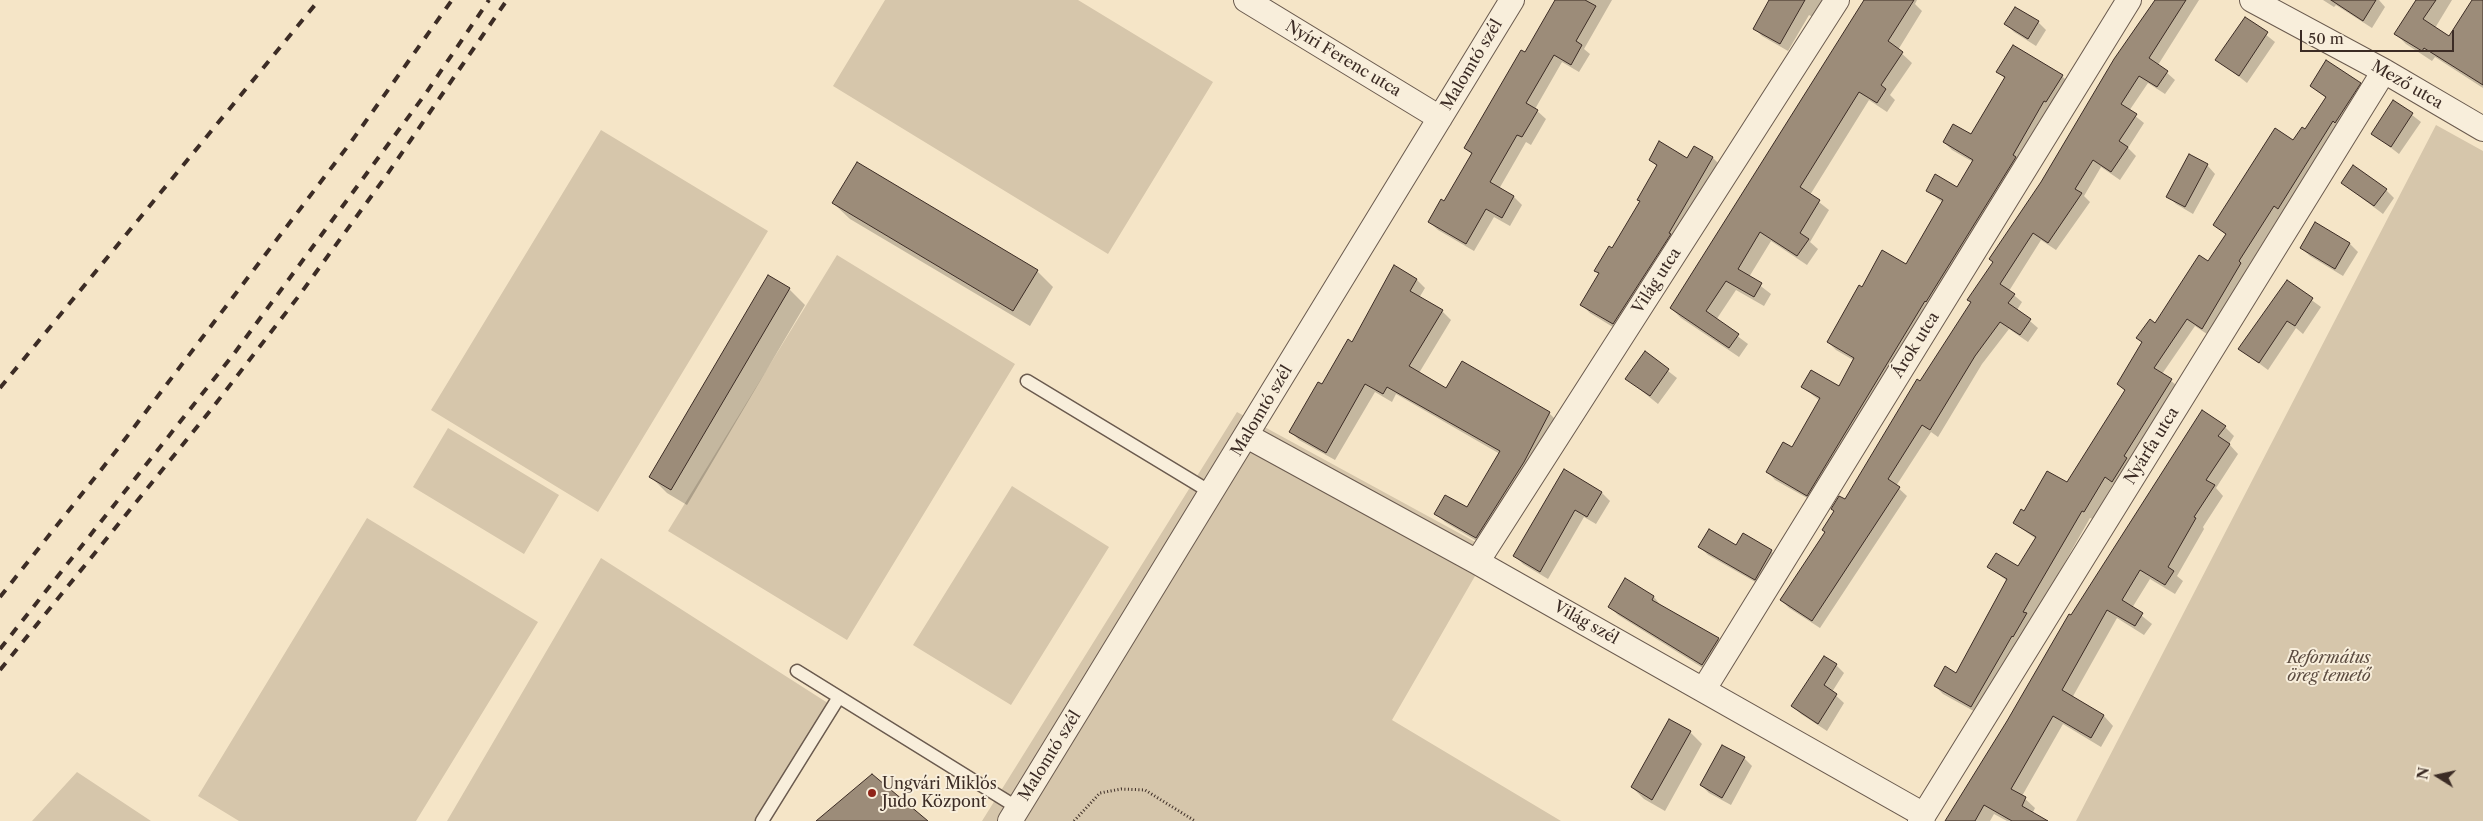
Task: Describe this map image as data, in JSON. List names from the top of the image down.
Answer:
{
  "streets": {
    "street": [
      "Nyíri Ferenc utca",
      "Malomtó szél",
      "Mező utca",
      "Világ utca",
      "Árok utca",
      "Nyárfa utca",
      "Világ szél"
    ]
  },
  "crossings": [
    ["Nyíri Ferenc utca", "Malomtó szél"],
    ["Malomtó szél", "Világ szél"],
    ["Mező utca", "Nyárfa utca"],
    ["Világ utca", "Világ szél"],
    ["Árok utca", "Világ szél"],
    ["Nyárfa utca", "Világ szél"]
  ],
  "parks": ["Református öreg temető"],
  "places": ["Ungvári Miklós Judo Központ"],
  "scale_bar": "50 m",
  "north": "left"
}
